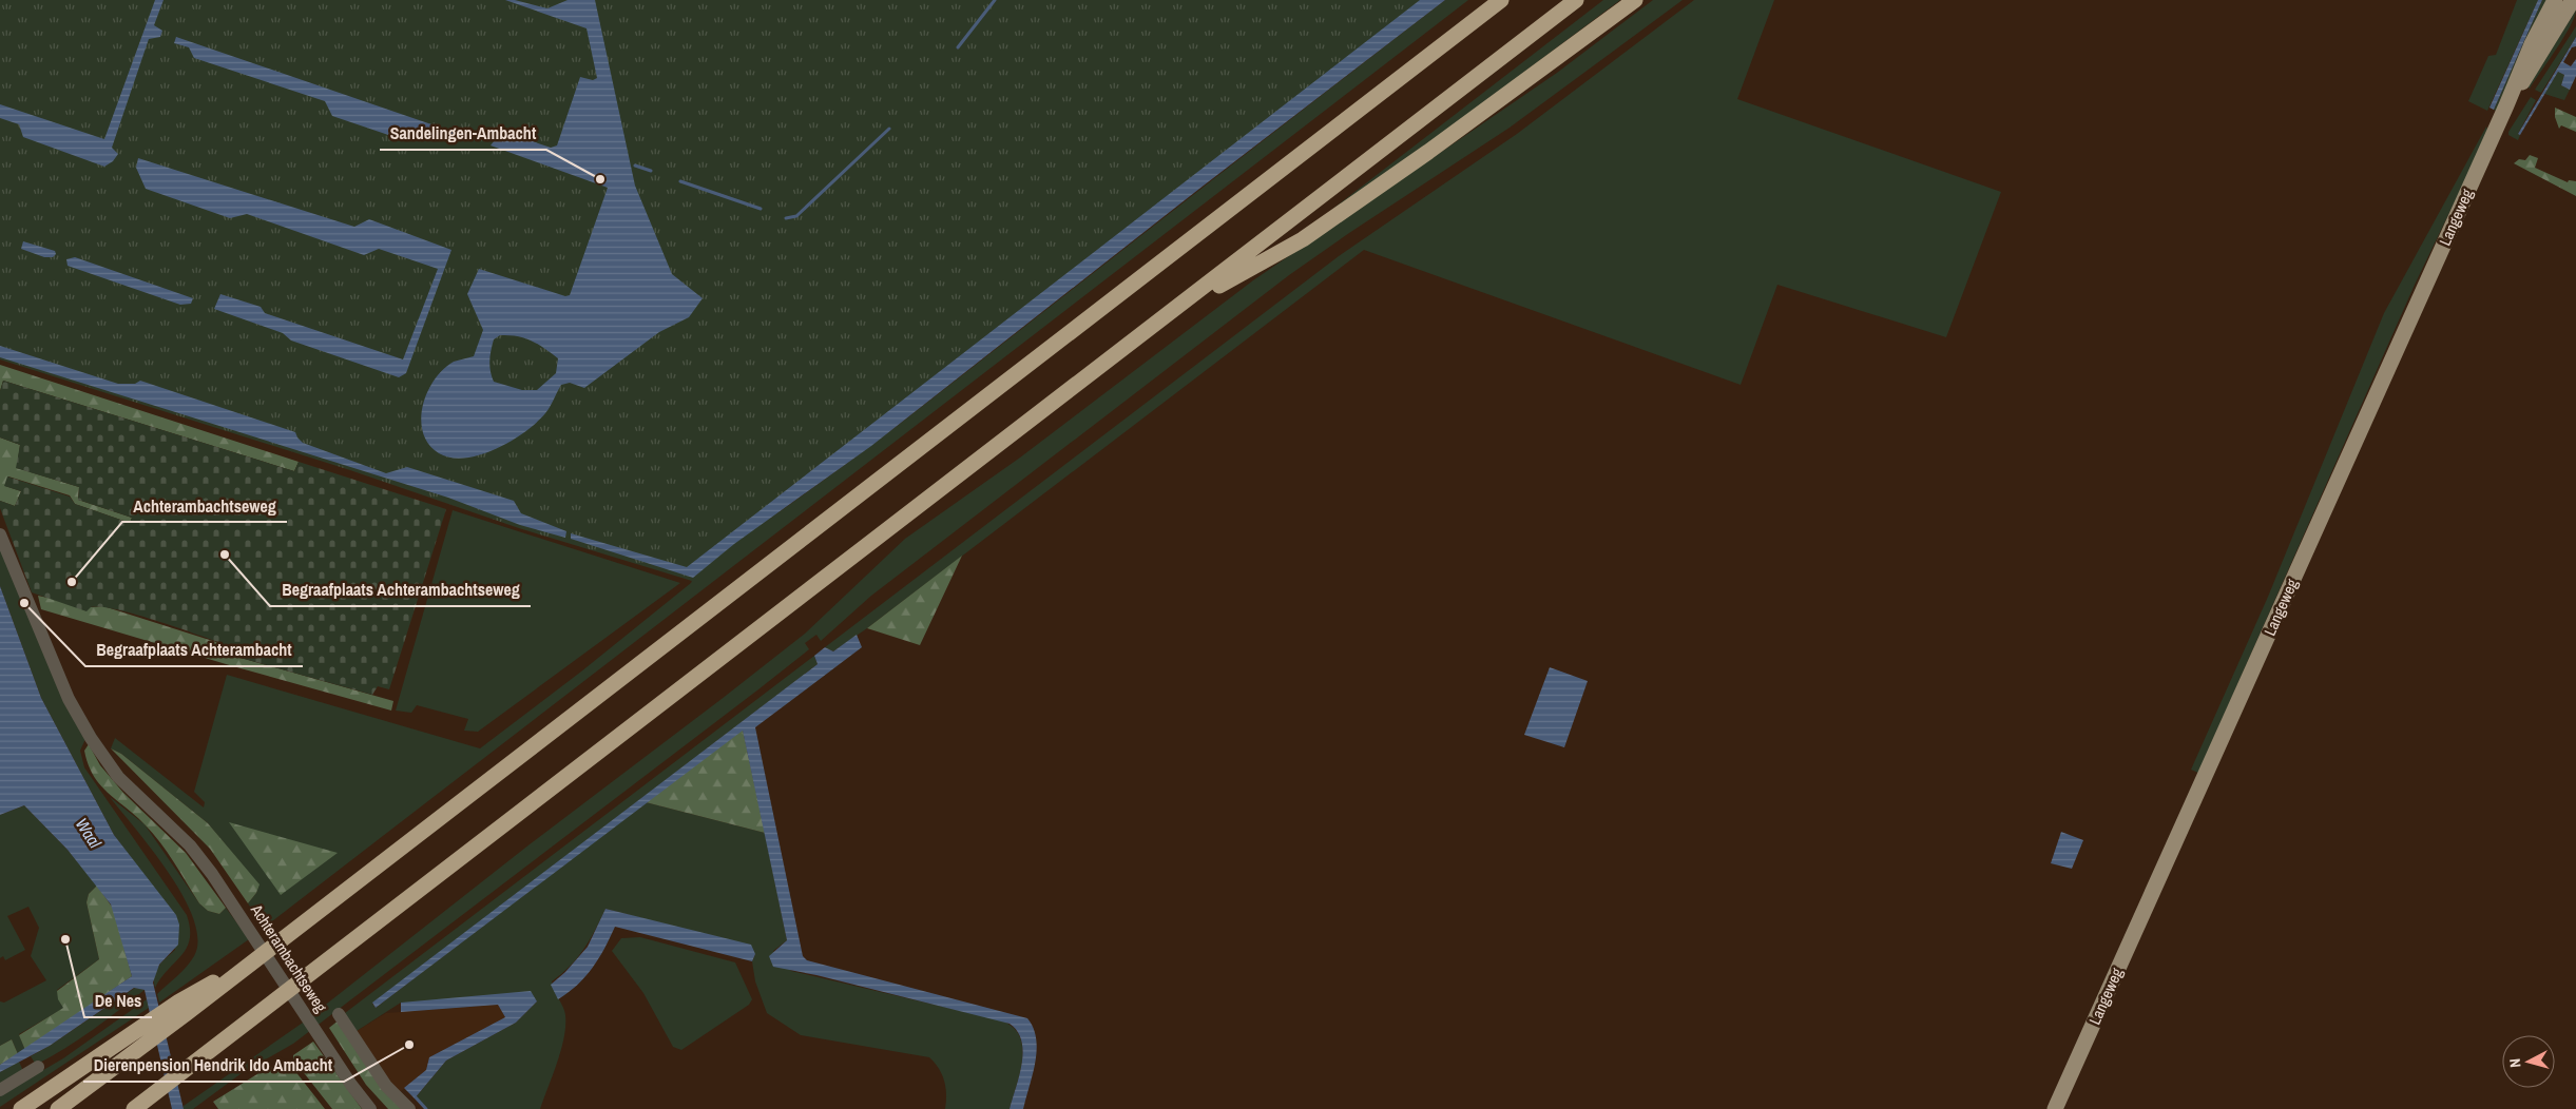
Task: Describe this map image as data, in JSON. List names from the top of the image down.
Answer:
{
  "streets": {
    "main road": ["Langeweg"],
    "street": ["Achterambachtseweg"]
  },
  "water": ["Waal"],
  "places": [
    "Sandelingen-Ambacht",
    "Begraafplaats Achterambachtseweg",
    "Achterambachtseweg",
    "Begraafplaats Achterambacht",
    "De Nes",
    "Dierenpension Hendrik Ido Ambacht"
  ],
  "north": "left"
}
